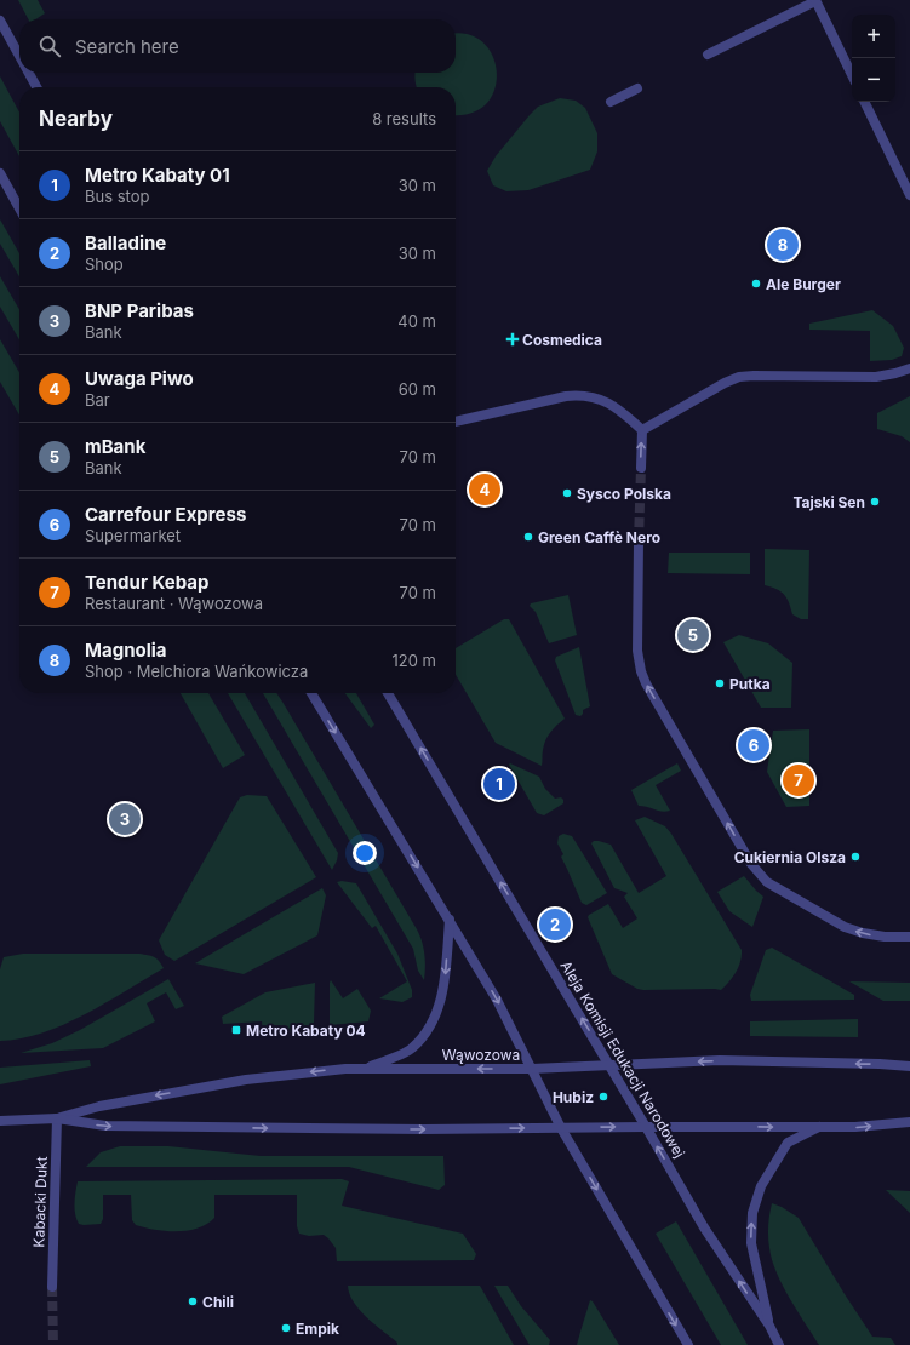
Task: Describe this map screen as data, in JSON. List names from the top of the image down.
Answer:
{
  "streets": {
    "street": ["Wąwozowa", "Aleja Komisji Edukacji Narodowej", "Kabacki Dukt"]
  },
  "crossings": [
    ["Wąwozowa", "Aleja Komisji Edukacji Narodowej"],
    ["Wąwozowa", "Kabacki Dukt"]
  ],
  "places": {
    "other": [
      "Ale Burger",
      "Sysco Polska",
      "Tajski Sen",
      "Green Caffè Nero",
      "Putka",
      "Cukiernia Olsza",
      "Hubiz",
      "Chili",
      "Empik"
    ],
    "health": ["Cosmedica"],
    "transit": ["Metro Kabaty 04"]
  },
  "page": {
    "map_buttons": ["+", "−"],
    "search": "Search here",
    "heading": ["Nearby", "8 results"],
    "list": [
      {
        "mark": "1",
        "name": "Metro Kabaty 01",
        "note": "Bus stop",
        "value": "30 m"
      },
      {
        "mark": "2",
        "name": "Balladine",
        "note": "Shop",
        "value": "30 m"
      },
      {
        "mark": "3",
        "name": "BNP Paribas",
        "note": "Bank",
        "value": "40 m"
      },
      {
        "mark": "4",
        "name": "Uwaga Piwo",
        "note": "Bar",
        "value": "60 m"
      },
      {
        "mark": "5",
        "name": "mBank",
        "note": "Bank",
        "value": "70 m"
      },
      {
        "mark": "6",
        "name": "Carrefour Express",
        "note": "Supermarket",
        "value": "70 m"
      },
      {
        "mark": "7",
        "name": "Tendur Kebap",
        "note": "Restaurant · Wąwozowa",
        "value": "70 m"
      },
      {
        "mark": "8",
        "name": "Magnolia",
        "note": "Shop · Melchiora Wańkowicza",
        "value": "120 m"
      }
    ],
    "pins": [
      "8",
      "4",
      "5",
      "6",
      "7",
      "1",
      "3",
      "2"
    ]
  }
}
